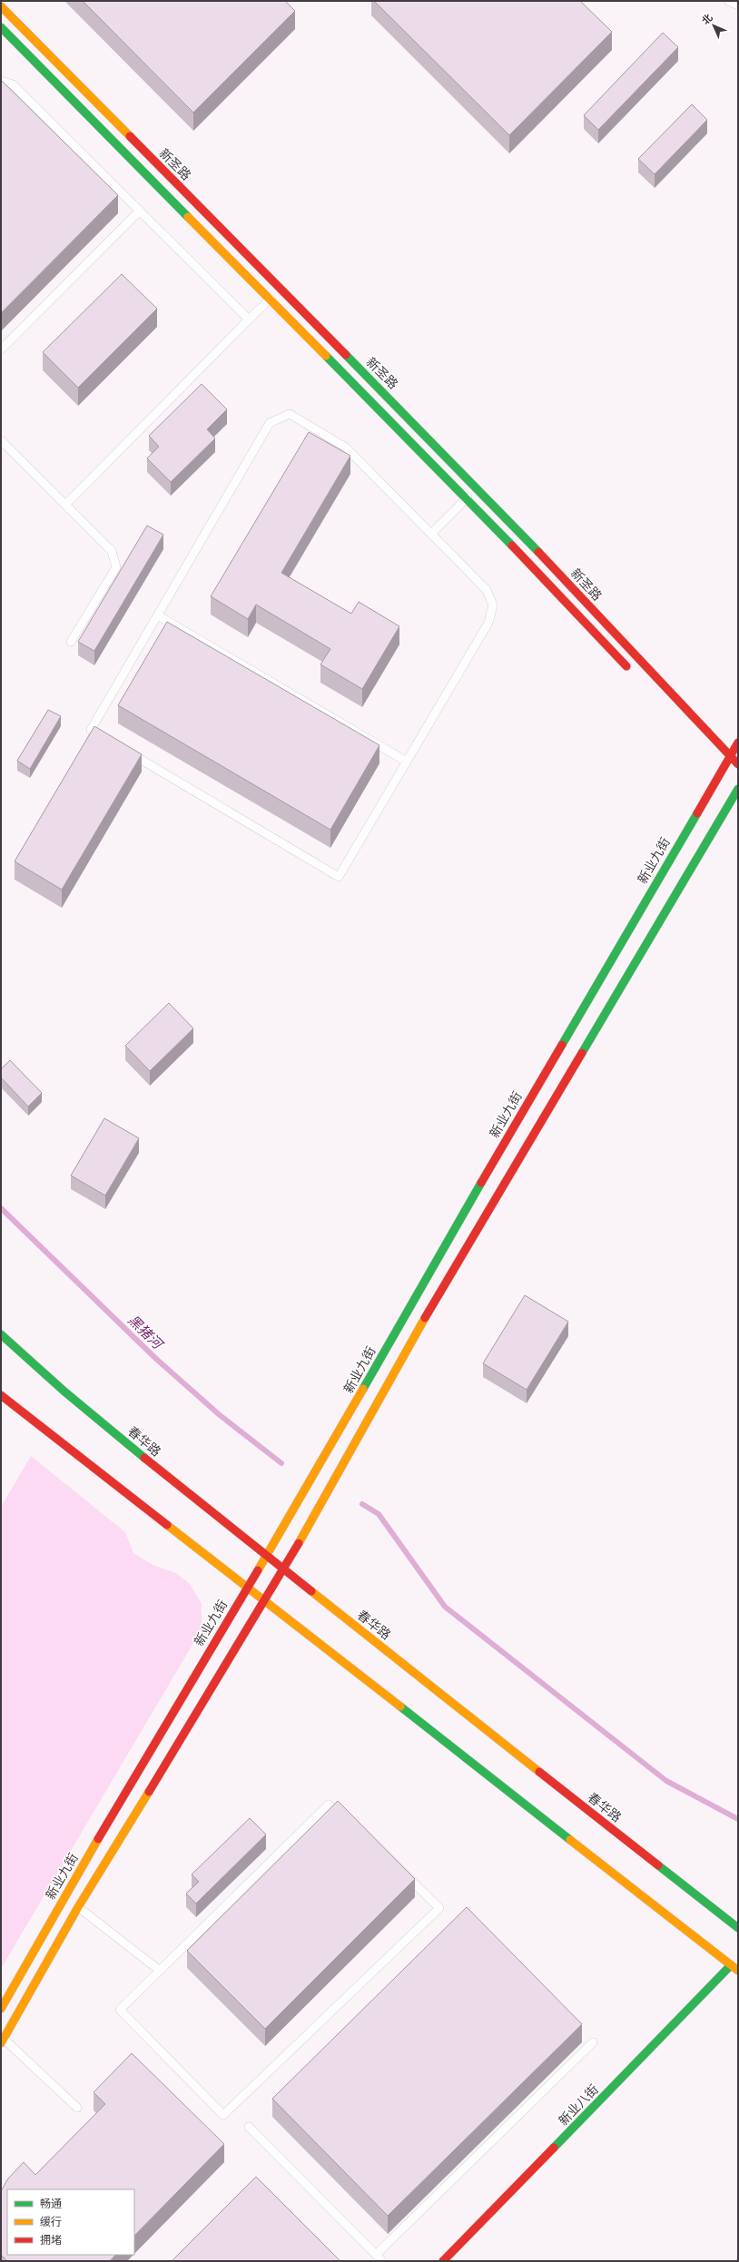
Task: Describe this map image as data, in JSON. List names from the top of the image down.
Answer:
{
  "streets": {
    "street": [
      "新圣路",
      "新业九街",
      "春华路",
      "新业八街"
    ]
  },
  "crossings": [
    ["新圣路", "新业九街"],
    ["新业九街", "春华路"]
  ],
  "water": ["黑猪河"],
  "legend": ["畅通", "缓行", "拥堵"],
  "north": "top left"
}
